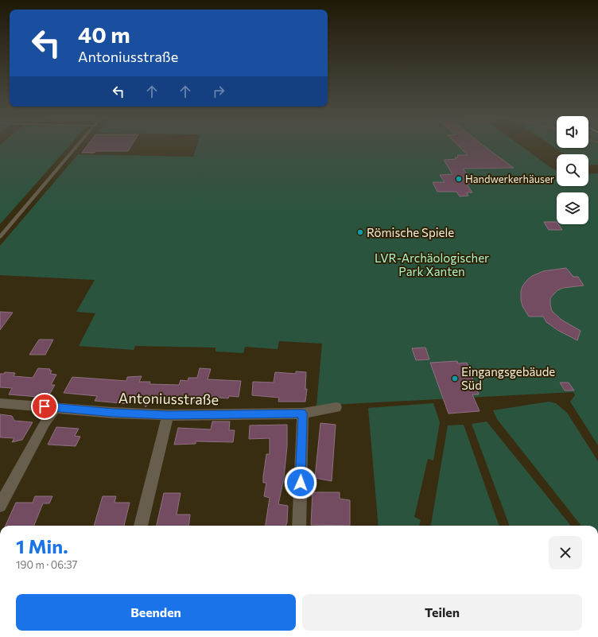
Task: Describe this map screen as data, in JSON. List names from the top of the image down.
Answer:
{
  "streets": {
    "street": ["Antoniusstraße"]
  },
  "parks": ["LVR-Archäologischer Park Xanten"],
  "places": ["Handwerkerhäuser", "Römische Spiele", "Eingangsgebäude Süd"],
  "page": {
    "turn": ["40 m", "Antoniusstraße"],
    "heading": ["1 Min.", "190 m · 06:37"],
    "buttons": ["Beenden", "Teilen"]
  }
}
